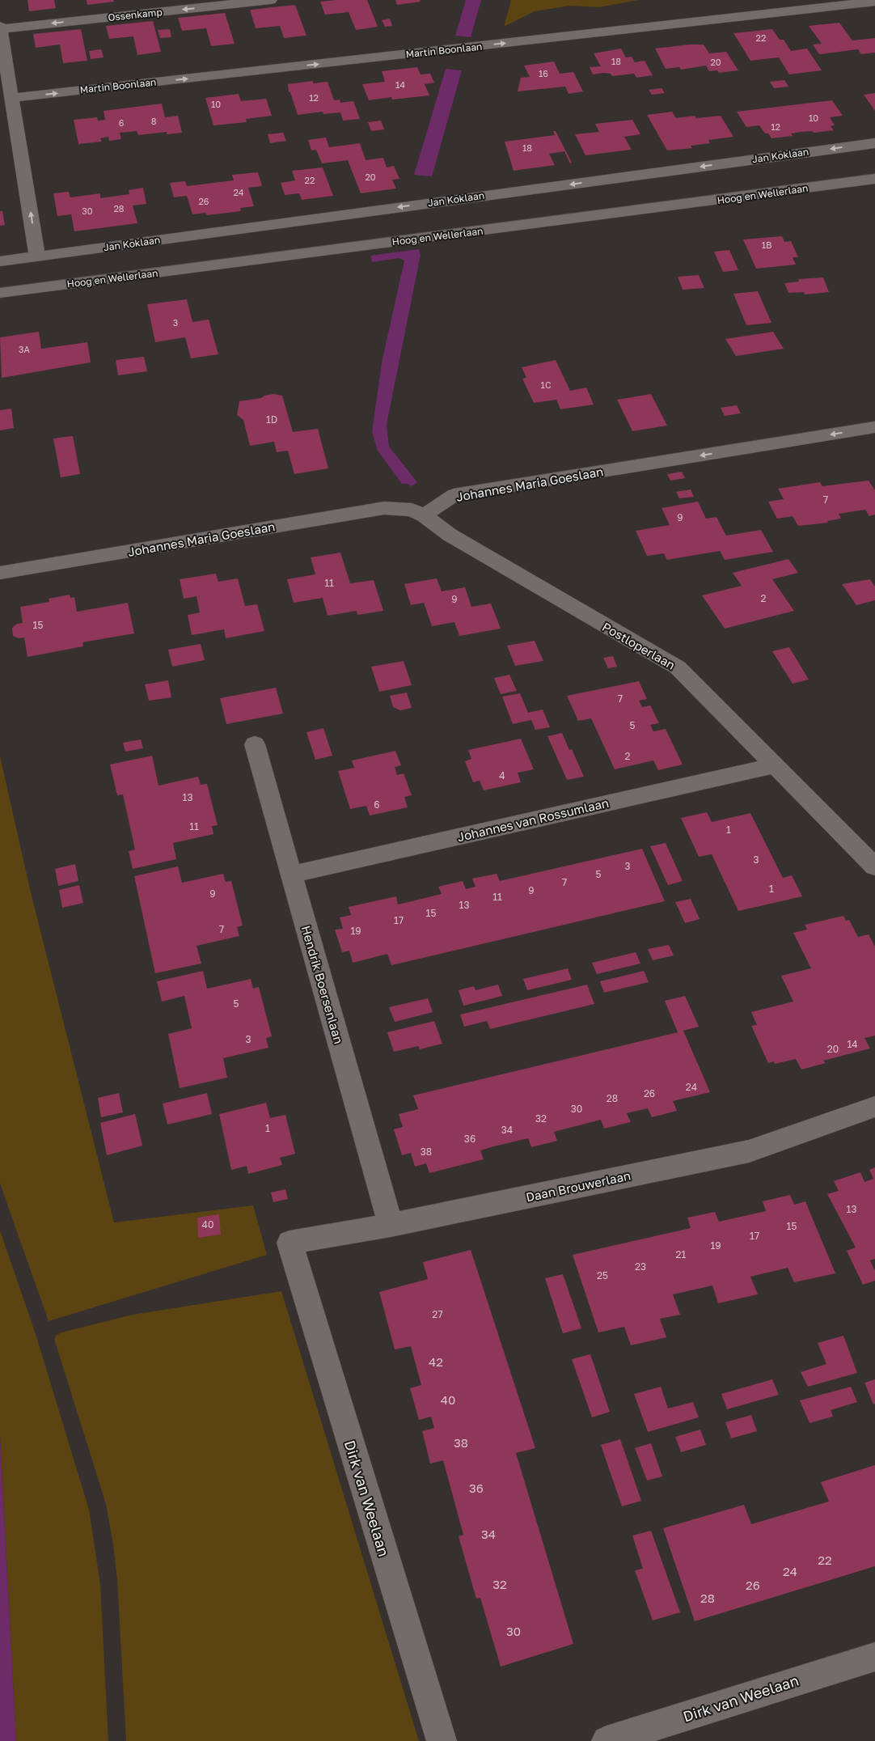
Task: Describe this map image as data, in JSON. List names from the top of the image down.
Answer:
{
  "streets": {
    "street": [
      "Ossenkamp",
      "Martin Boonlaan",
      "Jan Koklaan",
      "Hoog en Wellerlaan",
      "Johannes Maria Goeslaan",
      "Postloperlaan",
      "Johannes van Rossumlaan",
      "Hendrik Boersenlaan",
      "Daan Brouwerlaan",
      "Dirk van Weelaan"
    ]
  },
  "crossings": [
    ["Johannes Maria Goeslaan", "Postloperlaan"],
    ["Postloperlaan", "Johannes van Rossumlaan"],
    ["Johannes van Rossumlaan", "Hendrik Boersenlaan"],
    ["Hendrik Boersenlaan", "Daan Brouwerlaan"],
    ["Daan Brouwerlaan", "Dirk van Weelaan"]
  ],
  "one_way": [
    "Ossenkamp",
    "Martin Boonlaan",
    "Jan Koklaan",
    "Johannes Maria Goeslaan"
  ],
  "house_numbers": [
    "22",
    "18",
    "20",
    "16",
    "14",
    "12",
    "10",
    "10",
    "8",
    "6",
    "12",
    "18",
    "20",
    "22",
    "24",
    "26",
    "28",
    "30",
    "1B",
    "3",
    "3A",
    "1C",
    "1D",
    "7",
    "9",
    "11",
    "2",
    "9",
    "15",
    "7",
    "5",
    "2",
    "4",
    "13",
    "6",
    "11",
    "1",
    "3",
    "3",
    "5",
    "7",
    "1",
    "9",
    "9",
    "11",
    "13",
    "15",
    "17",
    "7",
    "19",
    "5",
    "3",
    "14",
    "20",
    "24",
    "26",
    "28",
    "30",
    "32",
    "1",
    "34",
    "36",
    "38",
    "13",
    "40",
    "15",
    "17",
    "19",
    "21",
    "23",
    "25",
    "27",
    "42",
    "40",
    "38",
    "36",
    "34",
    "22",
    "24",
    "32",
    "26",
    "28",
    "30"
  ]
}
